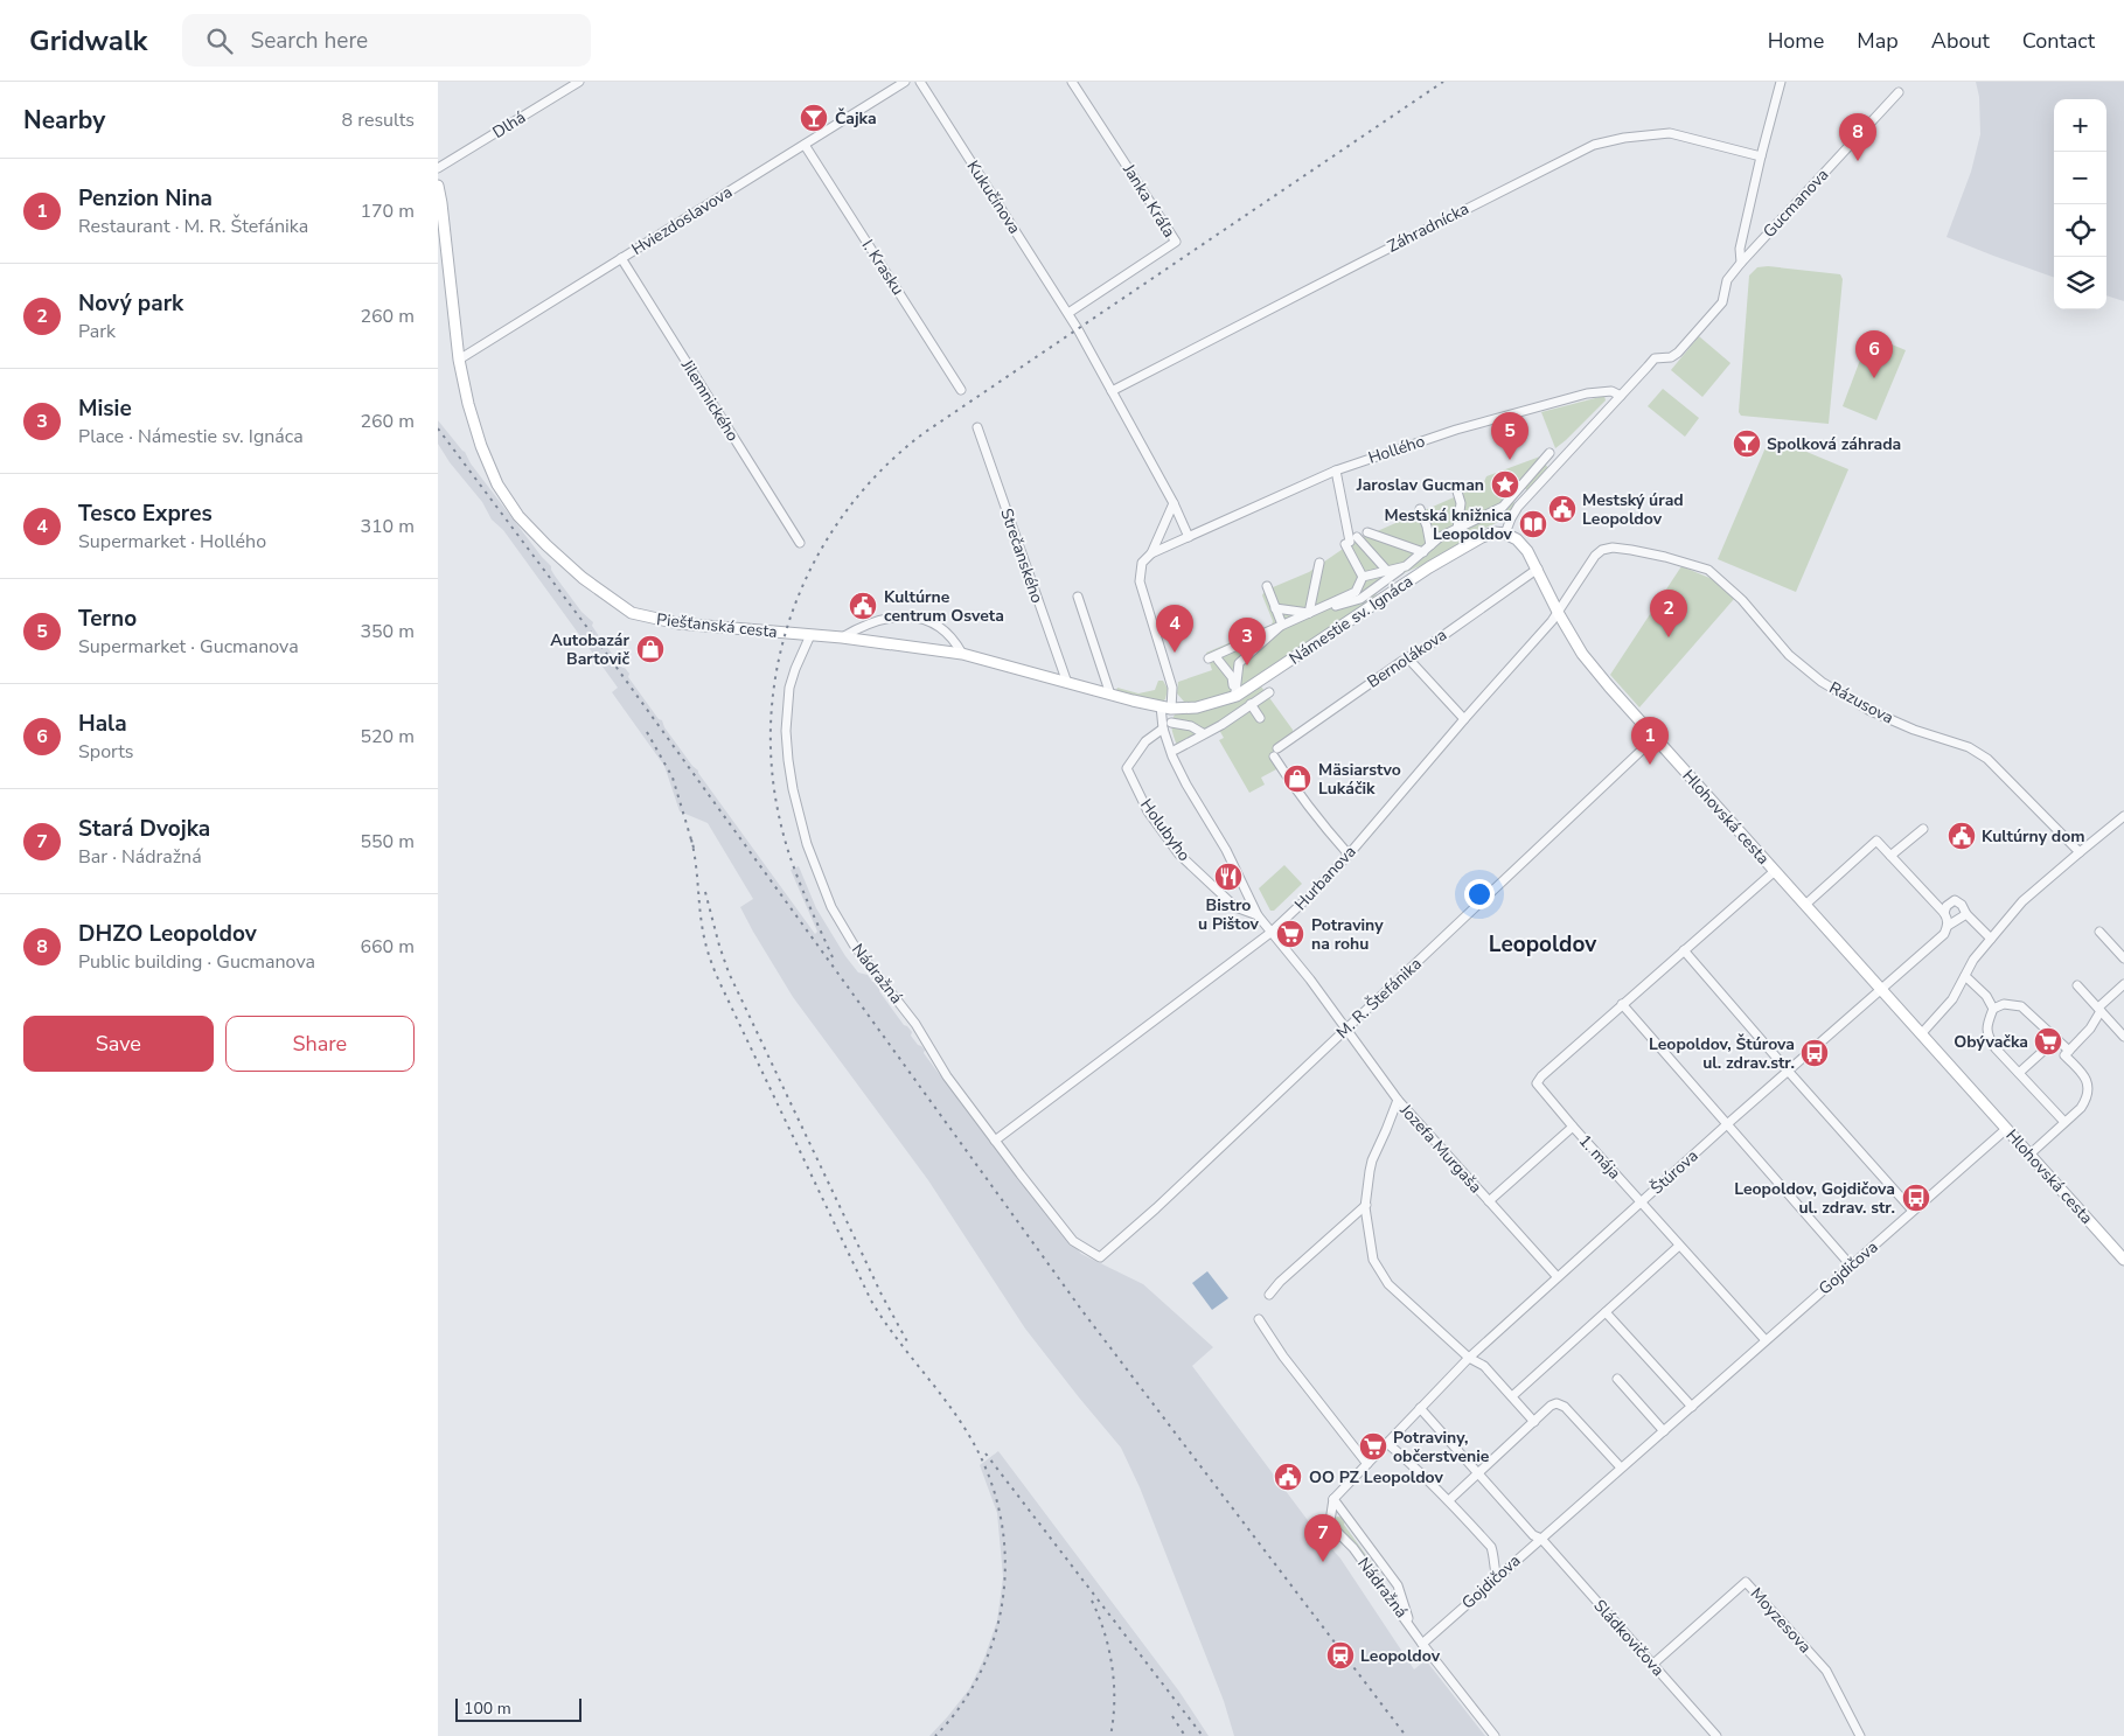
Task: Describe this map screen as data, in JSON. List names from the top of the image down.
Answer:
{
  "streets": {
    "street": [
      "Dlhá",
      "Kukučínova",
      "Janka Kráľa",
      "Gucmanova",
      "Hviezdoslavova",
      "Záhradnícka",
      "I. Krasku",
      "Jilemnického",
      "Hollého",
      "Strečanského",
      "Námestie sv. Ignáca",
      "Piešťanská cesta",
      "Bernolákova",
      "Rázusova",
      "Hlohovská cesta",
      "Holubyho",
      "Hurbanova",
      "Nádražná",
      "M. R. Štefánika",
      "Jozefa Murgaša",
      "1. mája",
      "Štúrova",
      "Gojdičova",
      "Moyzesova",
      "Sládkovičova"
    ]
  },
  "crossings": [
    ["Kukučínova", "Janka Kráľa"],
    ["Kukučínova", "Záhradnícka"],
    ["Gucmanova", "Záhradnícka"],
    ["Gucmanova", "Hollého"],
    ["Hviezdoslavova", "I. Krasku"],
    ["Hviezdoslavova", "Jilemnického"],
    ["Hviezdoslavova", "Piešťanská cesta"],
    ["Hollého", "Holubyho"],
    ["Strečanského", "Piešťanská cesta"],
    ["Námestie sv. Ignáca", "Piešťanská cesta"],
    ["Námestie sv. Ignáca", "Hlohovská cesta"],
    ["Námestie sv. Ignáca", "Holubyho"],
    ["Piešťanská cesta", "Holubyho"],
    ["Piešťanská cesta", "Nádražná"],
    ["Bernolákova", "Hlohovská cesta"],
    ["Bernolákova", "Hurbanova"],
    ["Rázusova", "Hlohovská cesta"],
    ["Rázusova", "Hurbanova"],
    ["Hlohovská cesta", "Hurbanova"],
    ["Hlohovská cesta", "M. R. Štefánika"],
    ["Hlohovská cesta", "1. mája"],
    ["Hlohovská cesta", "Štúrova"],
    ["Hlohovská cesta", "Gojdičova"],
    ["Holubyho", "Hurbanova"],
    ["Holubyho", "M. R. Štefánika"],
    ["Holubyho", "Jozefa Murgaša"],
    ["Hurbanova", "Nádražná"],
    ["Nádražná", "M. R. Štefánika"],
    ["Nádražná", "Štúrova"],
    ["Nádražná", "Gojdičova"],
    ["Jozefa Murgaša", "1. mája"],
    ["Jozefa Murgaša", "Štúrova"],
    ["1. mája", "Štúrova"],
    ["1. mája", "Gojdičova"],
    ["Gojdičova", "Sládkovičova"],
    ["Moyzesova", "Sládkovičova"]
  ],
  "districts": ["Leopoldov"],
  "places": {
    "bar": ["Čajka", "Spolková záhrada"],
    "place": ["Jaroslav Gucman"],
    "public building": [
      "Mestský úrad Leopoldov",
      "Kultúrne centrum Osveta",
      "Kultúrny dom",
      "OO PZ Leopoldov"
    ],
    "library": ["Mestská knižnica Leopoldov"],
    "shop": ["Autobazár Bartovič", "Mäsiarstvo Lukáčik"],
    "restaurant": ["Bistro u Pištov"],
    "supermarket": ["Potraviny na rohu", "Obývačka", "Potraviny, občerstvenie"],
    "bus stop": ["Leopoldov, Štúrova ul. zdrav.str.", "Leopoldov, Gojdičova ul. zdrav. str."],
    "station": ["Leopoldov"]
  },
  "scale_bar": "100 m",
  "page": {
    "header": "Gridwalk",
    "search": "Search here",
    "nav": [
      "Home",
      "Map",
      "About",
      "Contact"
    ],
    "heading": ["Nearby", "8 results"],
    "map_buttons": ["+", "−"],
    "pins": [
      "8",
      "6",
      "5",
      "2",
      "4",
      "3",
      "1",
      "7"
    ],
    "list": [
      {
        "mark": "1",
        "name": "Penzion Nina",
        "note": "Restaurant · M. R. Štefánika",
        "value": "170 m"
      },
      {
        "mark": "2",
        "name": "Nový park",
        "note": "Park",
        "value": "260 m"
      },
      {
        "mark": "3",
        "name": "Misie",
        "note": "Place · Námestie sv. Ignáca",
        "value": "260 m"
      },
      {
        "mark": "4",
        "name": "Tesco Expres",
        "note": "Supermarket · Hollého",
        "value": "310 m"
      },
      {
        "mark": "5",
        "name": "Terno",
        "note": "Supermarket · Gucmanova",
        "value": "350 m"
      },
      {
        "mark": "6",
        "name": "Hala",
        "note": "Sports",
        "value": "520 m"
      },
      {
        "mark": "7",
        "name": "Stará Dvojka",
        "note": "Bar · Nádražná",
        "value": "550 m"
      },
      {
        "mark": "8",
        "name": "DHZO Leopoldov",
        "note": "Public building · Gucmanova",
        "value": "660 m"
      }
    ],
    "buttons": ["Save", "Share"],
    "scale": "100 m"
  }
}
